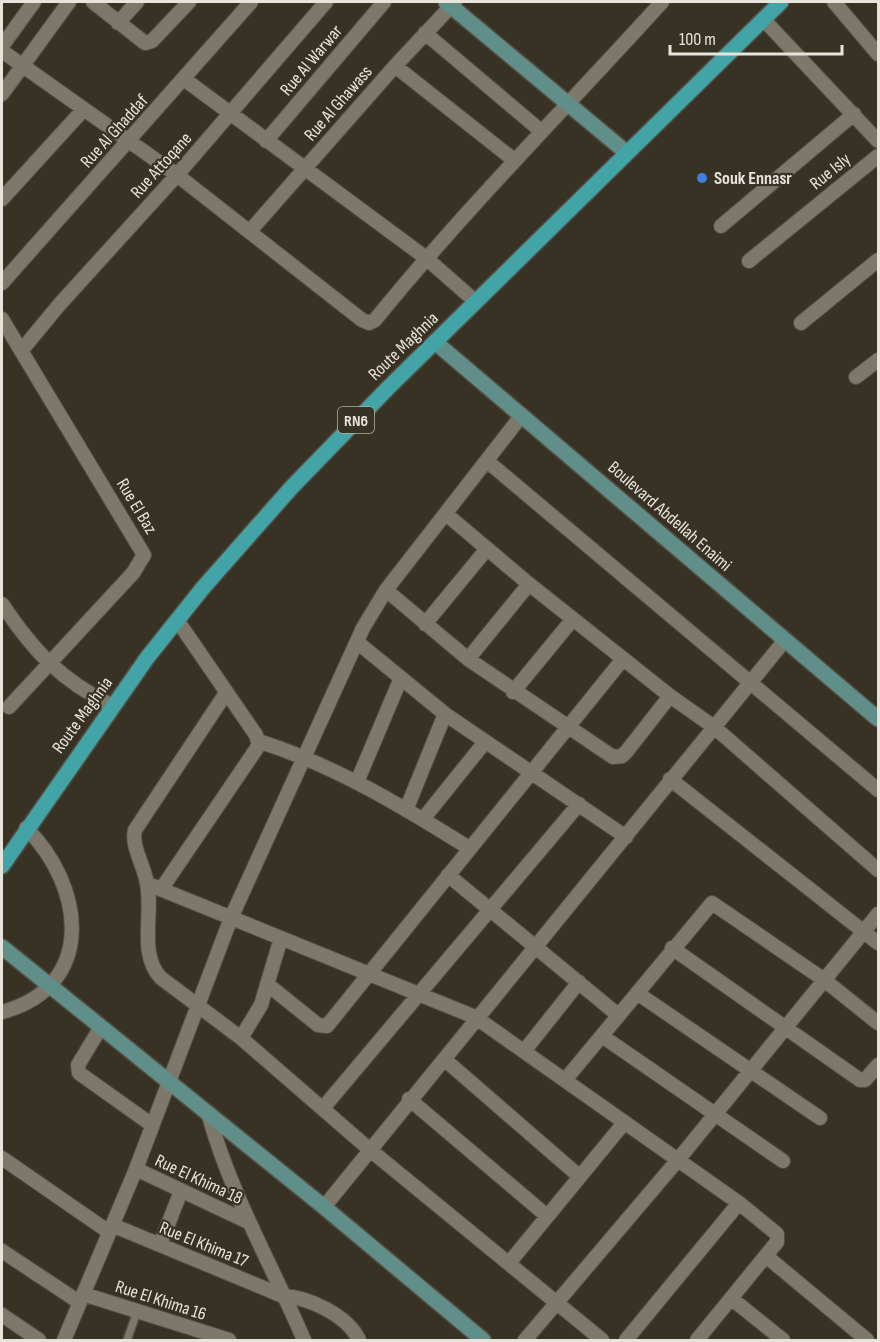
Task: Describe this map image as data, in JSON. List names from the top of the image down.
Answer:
{
  "streets": {
    "main road": ["Route Maghnia", "RN6"],
    "street": [
      "Rue Al Warwar",
      "Rue Al Ghawass",
      "Rue Al Ghaddaf",
      "Rue Attoqane",
      "Rue Isly",
      "Rue El Baz",
      "Boulevard Abdellah Enaimi",
      "Rue El Khima 18",
      "Rue El Khima 17",
      "Rue El Khima 16"
    ]
  },
  "crossings": [
    ["Rue Attoqane", "Rue El Baz"],
    ["Route Maghnia", "Boulevard Abdellah Enaimi"]
  ],
  "places": ["Souk Ennasr"],
  "scale_bar": "100 m"
}
